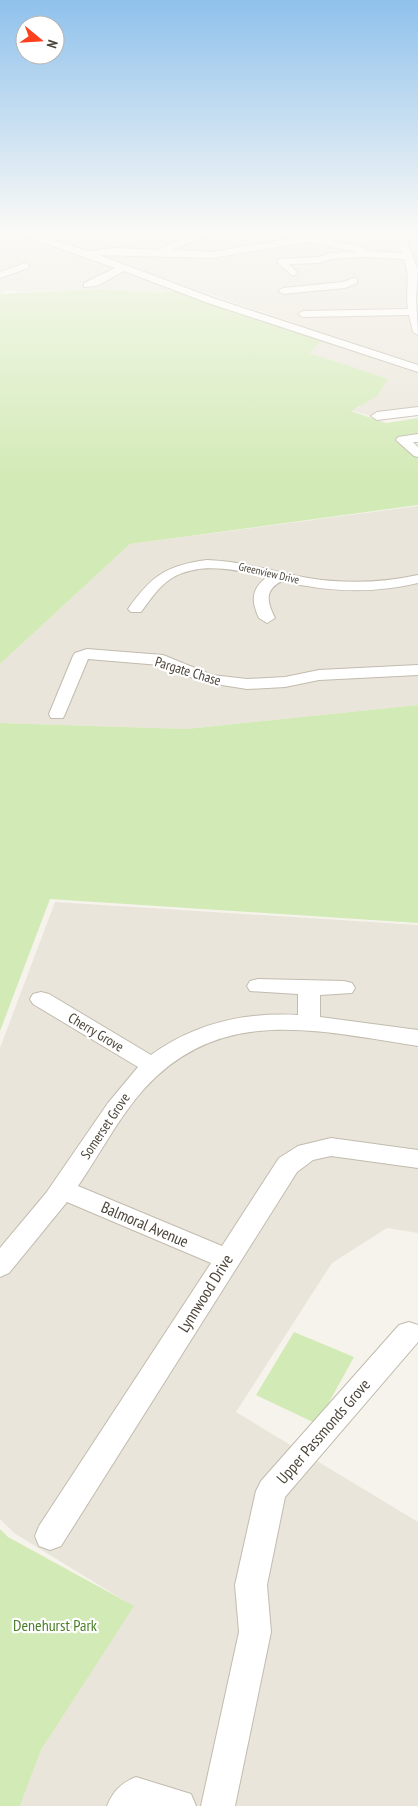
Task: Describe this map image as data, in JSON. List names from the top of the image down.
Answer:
{
  "streets": {
    "street": [
      "Greenview Drive",
      "Pargate Chase",
      "Cherry Grove",
      "Somerset Grove",
      "Balmoral Avenue",
      "Lynnwood Drive",
      "Upper Passmonds Grove"
    ]
  },
  "crossings": [
    ["Cherry Grove", "Somerset Grove"],
    ["Somerset Grove", "Balmoral Avenue"],
    ["Balmoral Avenue", "Lynnwood Drive"]
  ],
  "parks": ["Denehurst Park"],
  "north": "right"
}
